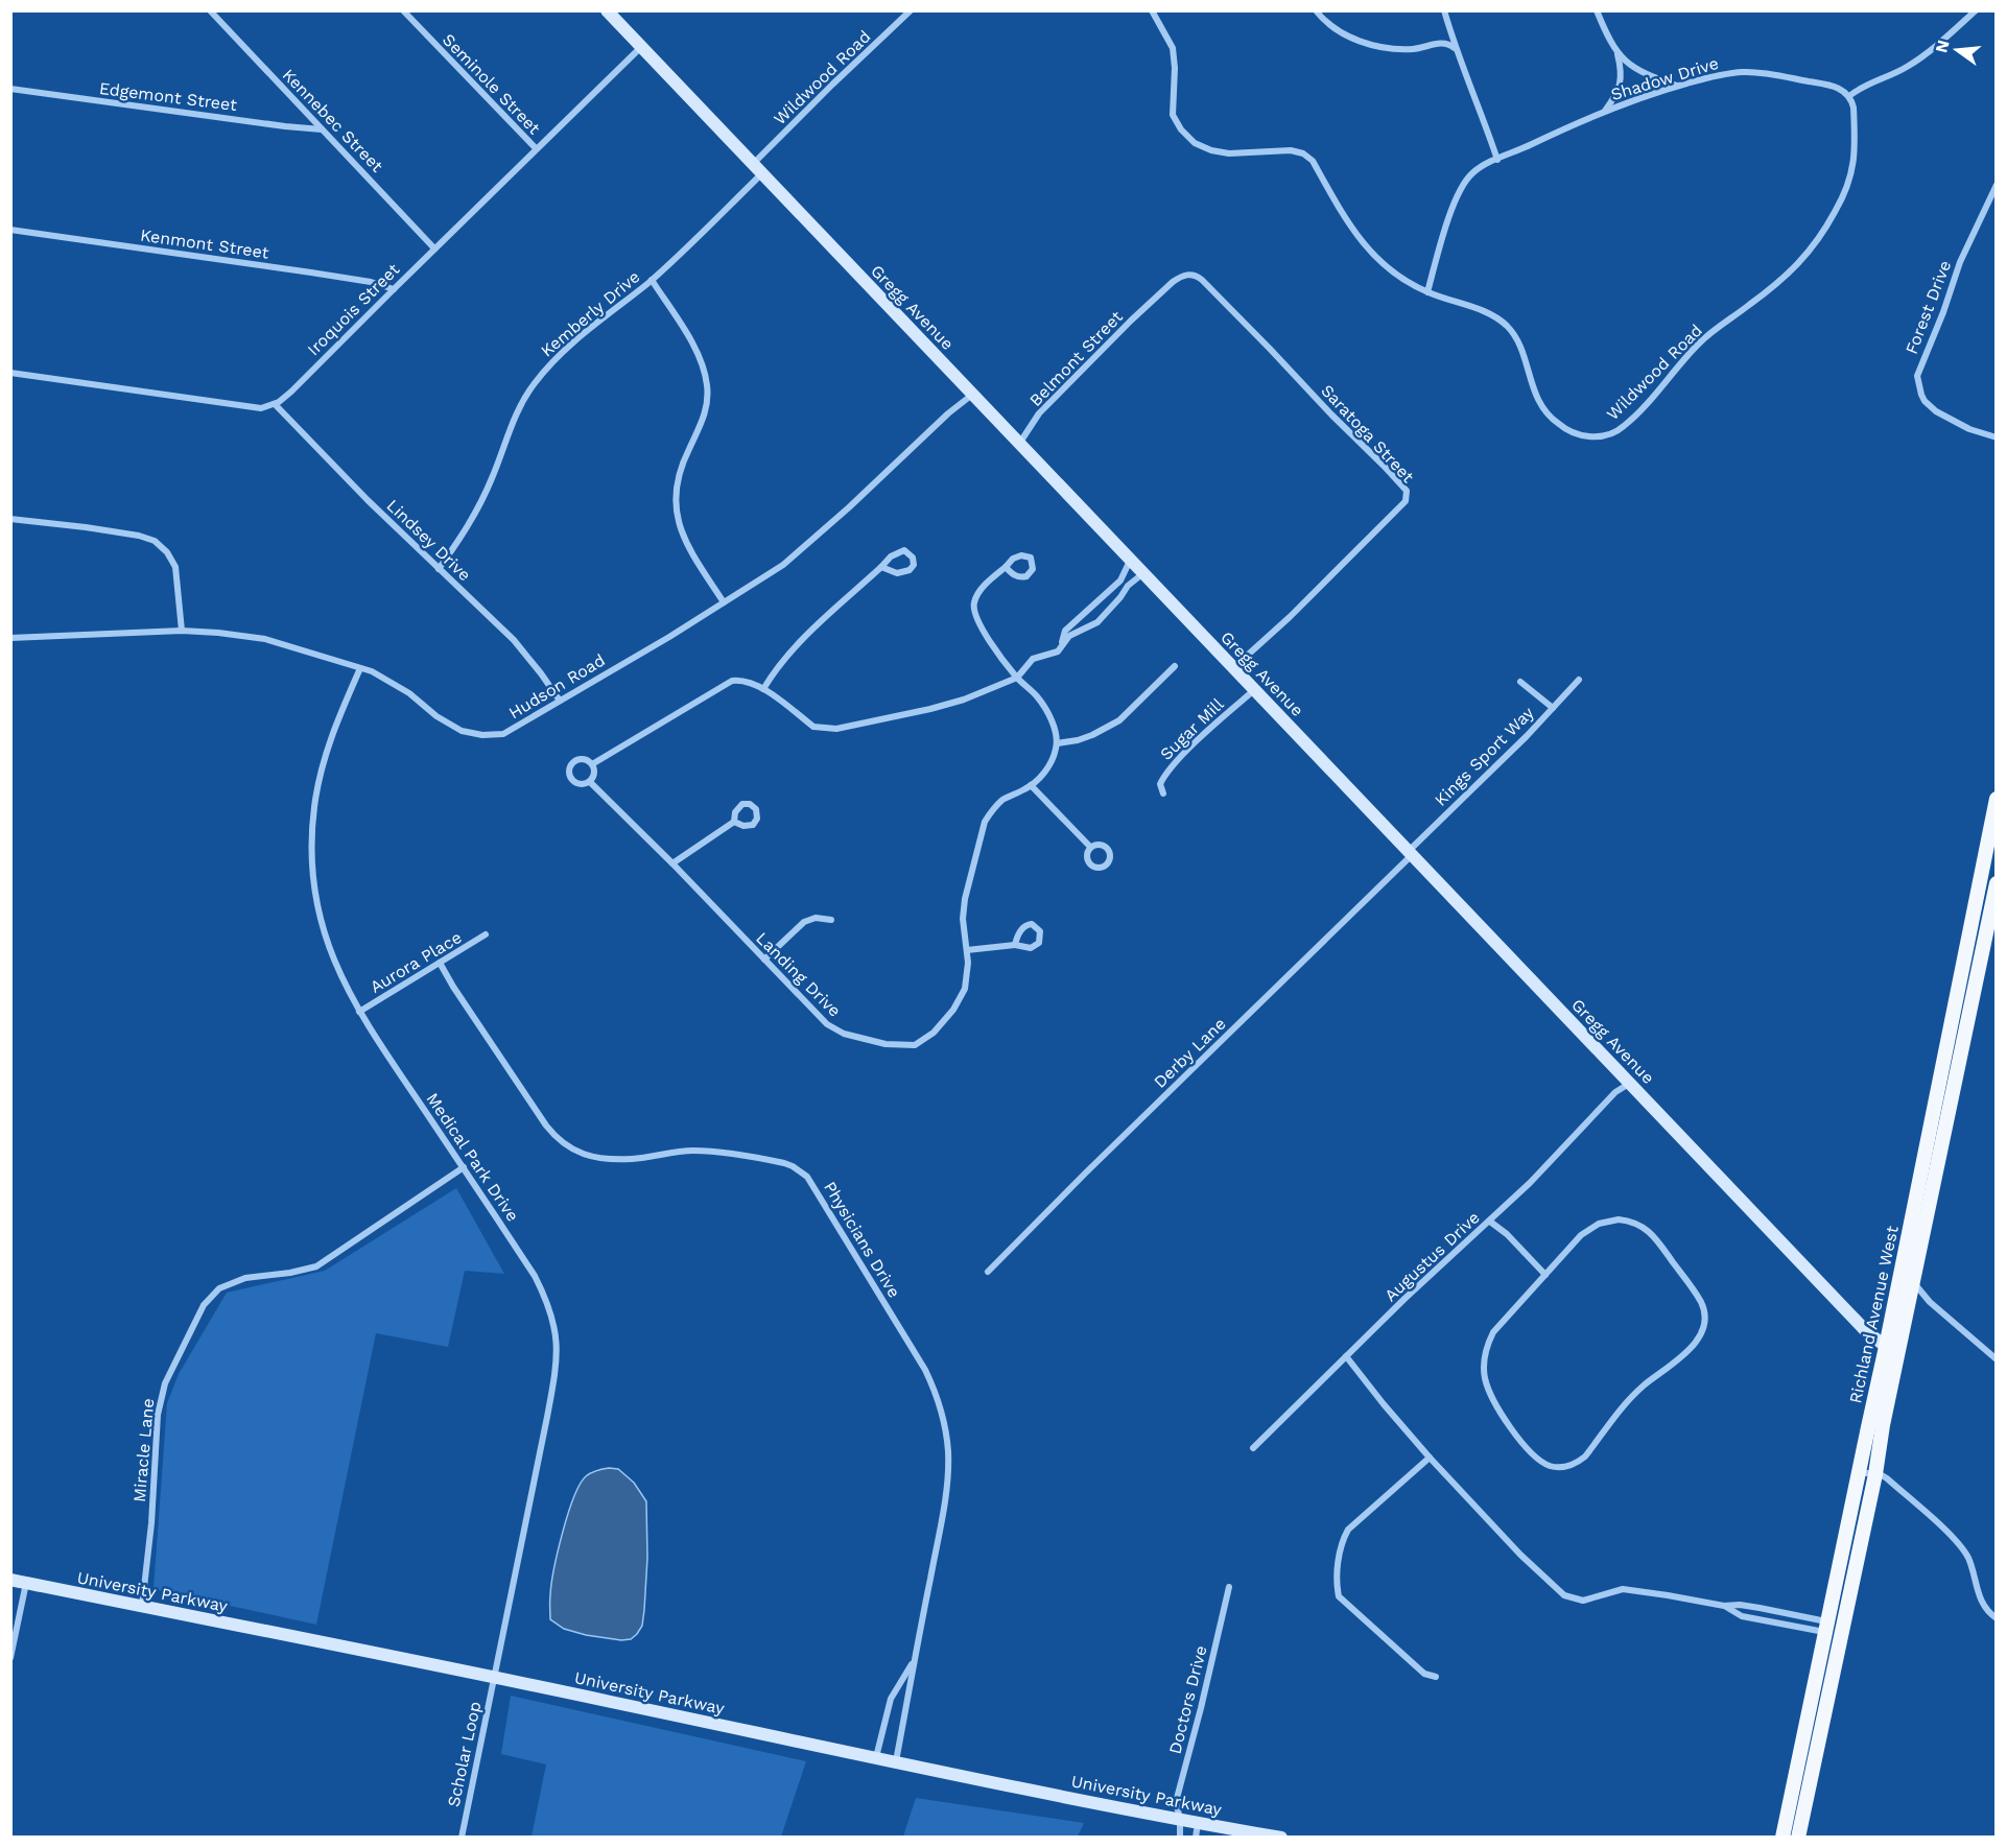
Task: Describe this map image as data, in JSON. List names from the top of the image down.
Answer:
{
  "streets": {
    "main road": ["Richland Avenue West"],
    "street": [
      "Wildwood Road",
      "Shadow Drive",
      "Seminole Street",
      "Edgemont Street",
      "Kennebec Street",
      "Kenmont Street",
      "Gregg Avenue",
      "Forest Drive",
      "Iroquois Street",
      "Kemberly Drive",
      "Belmont Street",
      "Saratoga Street",
      "Lindsey Drive",
      "Hudson Road",
      "Sugar Mill",
      "Kings Sport Way",
      "Aurora Place",
      "Landing Drive",
      "Derby Lane",
      "Medical Park Drive",
      "Physicians Drive",
      "Augustus Drive",
      "Miracle Lane",
      "University Parkway",
      "Doctors Drive",
      "Scholar Loop"
    ]
  },
  "crossings": [
    ["Wildwood Road", "Shadow Drive"],
    ["Wildwood Road", "Gregg Avenue"],
    ["Wildwood Road", "Kemberly Drive"],
    ["Seminole Street", "Iroquois Street"],
    ["Edgemont Street", "Kennebec Street"],
    ["Kennebec Street", "Iroquois Street"],
    ["Kenmont Street", "Iroquois Street"],
    ["Gregg Avenue", "Iroquois Street"],
    ["Gregg Avenue", "Kemberly Drive"],
    ["Gregg Avenue", "Belmont Street"],
    ["Gregg Avenue", "Saratoga Street"],
    ["Gregg Avenue", "Hudson Road"],
    ["Gregg Avenue", "Sugar Mill"],
    ["Gregg Avenue", "Kings Sport Way"],
    ["Gregg Avenue", "Landing Drive"],
    ["Gregg Avenue", "Derby Lane"],
    ["Gregg Avenue", "Augustus Drive"],
    ["Gregg Avenue", "Richland Avenue West"],
    ["Iroquois Street", "Lindsey Drive"],
    ["Kemberly Drive", "Lindsey Drive"],
    ["Belmont Street", "Saratoga Street"],
    ["Lindsey Drive", "Hudson Road"],
    ["Hudson Road", "Medical Park Drive"],
    ["Kings Sport Way", "Derby Lane"],
    ["Aurora Place", "Medical Park Drive"],
    ["Aurora Place", "Physicians Drive"],
    ["Medical Park Drive", "Miracle Lane"],
    ["Medical Park Drive", "University Parkway"],
    ["Medical Park Drive", "Scholar Loop"],
    ["Physicians Drive", "University Parkway"],
    ["Miracle Lane", "University Parkway"],
    ["University Parkway", "Doctors Drive"],
    ["University Parkway", "Scholar Loop"]
  ],
  "north": "left"
}
